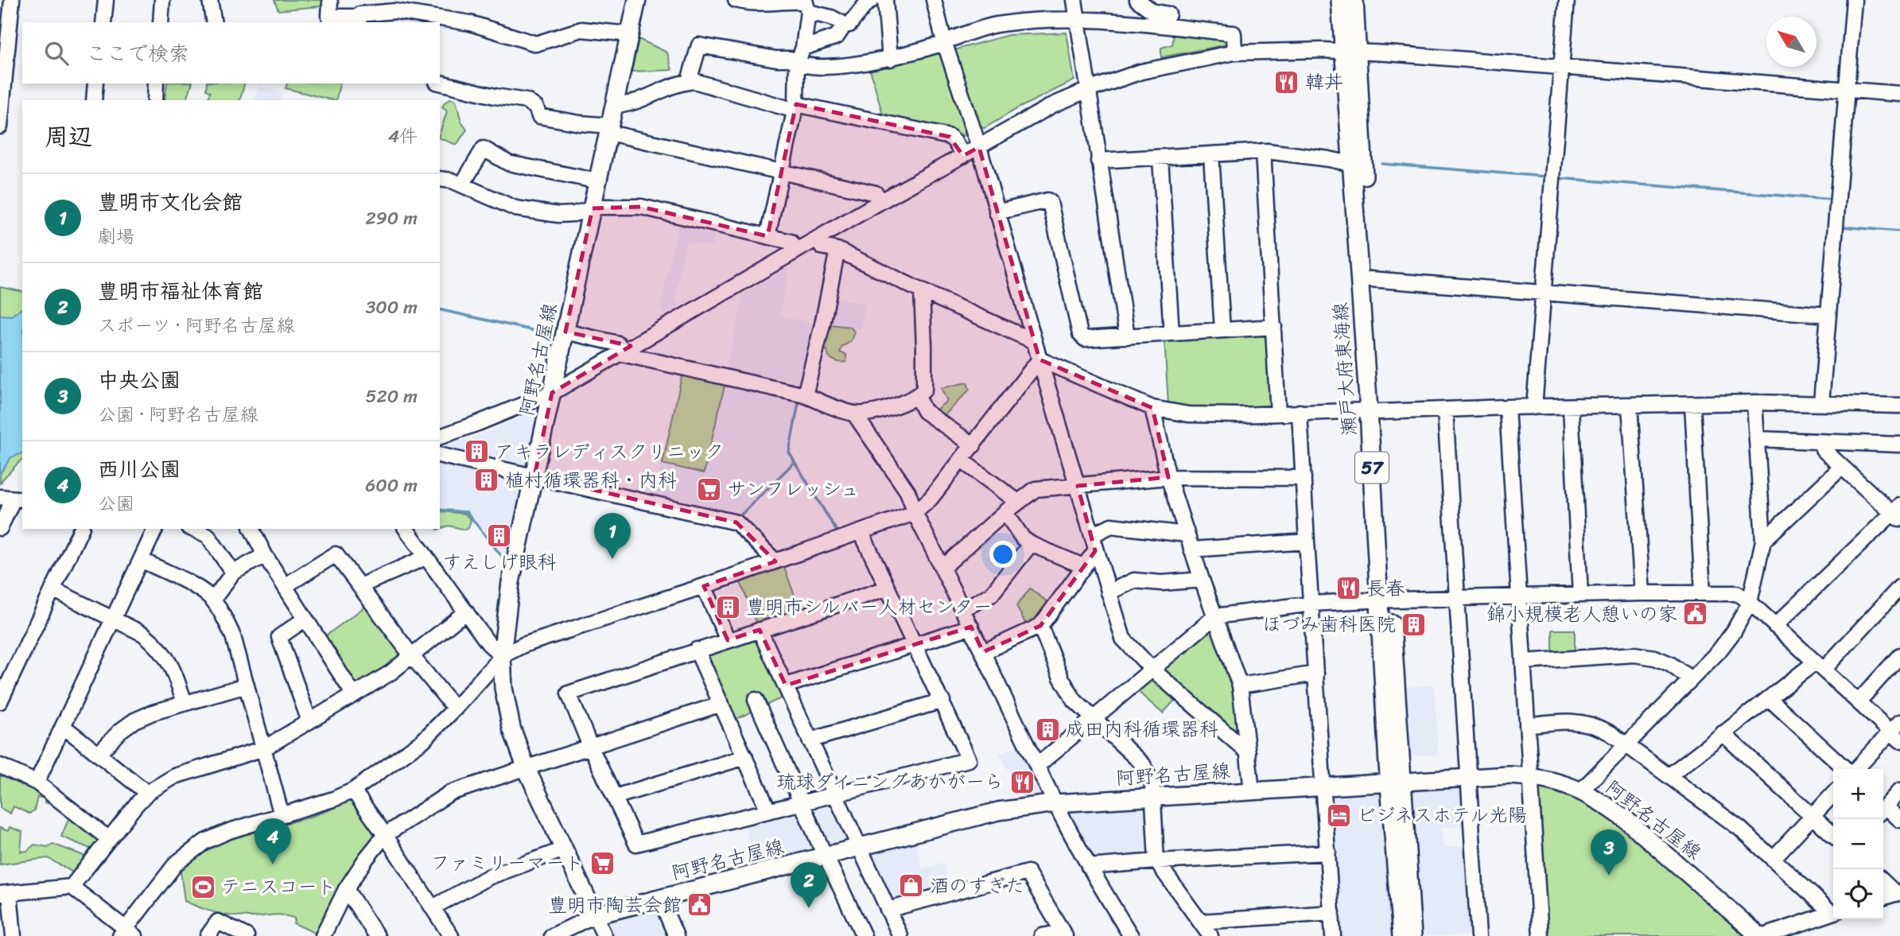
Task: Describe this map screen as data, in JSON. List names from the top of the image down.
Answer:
{
  "streets": {
    "main road": ["阿野名古屋線", "瀬戸大府東海線", "57"]
  },
  "crossings": [
    ["阿野名古屋線", "瀬戸大府東海線"]
  ],
  "places": {
    "restaurant": ["韓丼", "長春", "琉球ダイニングあかがーら"],
    "building": [
      "アキラレディスクリニック",
      "植村循環器科・内科",
      "すえしげ眼科",
      "豊明市シルバー人材センター",
      "ほづみ歯科医院",
      "成田内科循環器科"
    ],
    "supermarket": ["サンフレッシュ", "ファミリーマート"],
    "public building": ["錦小規模老人憩いの家", "豊明市陶芸会館"],
    "hotel": ["ビジネスホテル光陽"],
    "shop": ["酒のすぎた"],
    "sports": ["テニスコート"]
  },
  "north": "top left",
  "page": {
    "search": "ここで検索",
    "heading": ["周辺", "4件"],
    "list": [
      {
        "mark": "1",
        "name": "豊明市文化会館",
        "note": "劇場",
        "value": "290 m"
      },
      {
        "mark": "2",
        "name": "豊明市福祉体育館",
        "note": "スポーツ · 阿野名古屋線",
        "value": "300 m"
      },
      {
        "mark": "3",
        "name": "中央公園",
        "note": "公園 · 阿野名古屋線",
        "value": "520 m"
      },
      {
        "mark": "4",
        "name": "西川公園",
        "note": "公園",
        "value": "600 m"
      }
    ],
    "pins": [
      "1",
      "4",
      "3",
      "2"
    ],
    "map_buttons": ["+", "−"]
  }
}
